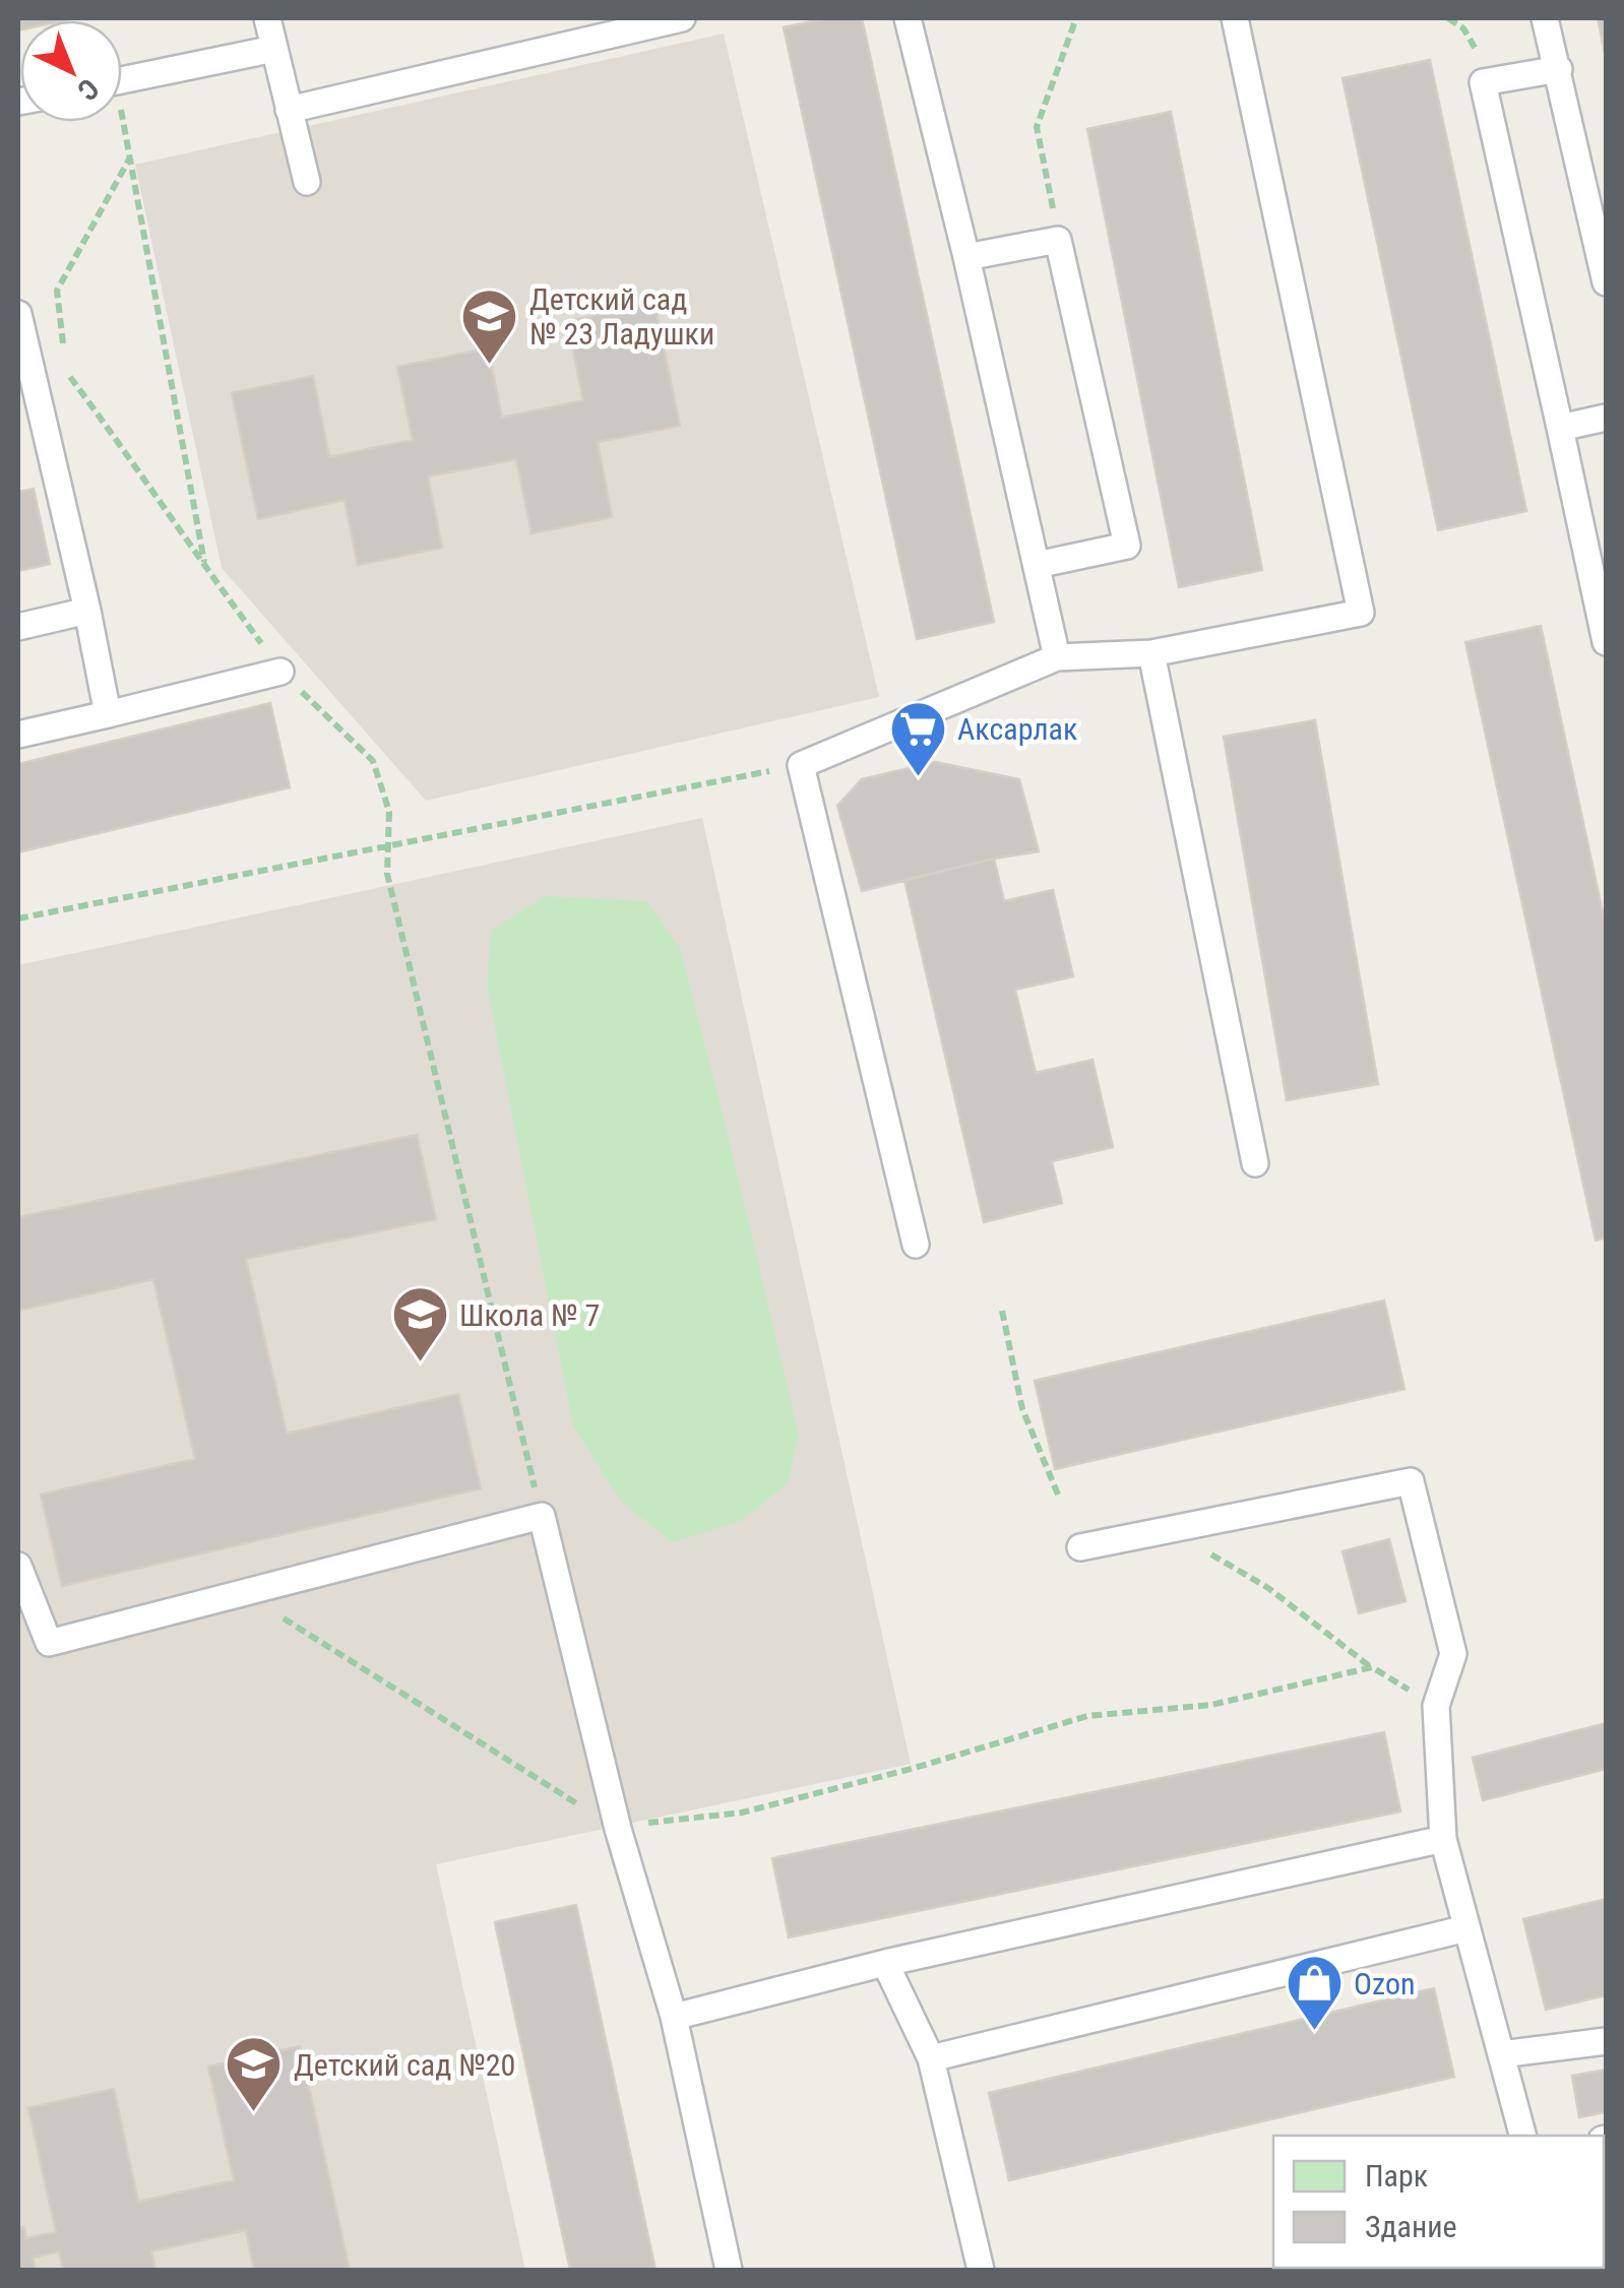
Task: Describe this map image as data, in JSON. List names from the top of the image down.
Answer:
{
  "places": {
    "school or university": ["Детский сад № 23 Ладушки", "Школа № 7", "Детский сад №20"],
    "supermarket": ["Аксарлак"],
    "shop": ["Ozon"]
  },
  "legend": ["Парк", "Здание"],
  "north": "bottom right"
}
